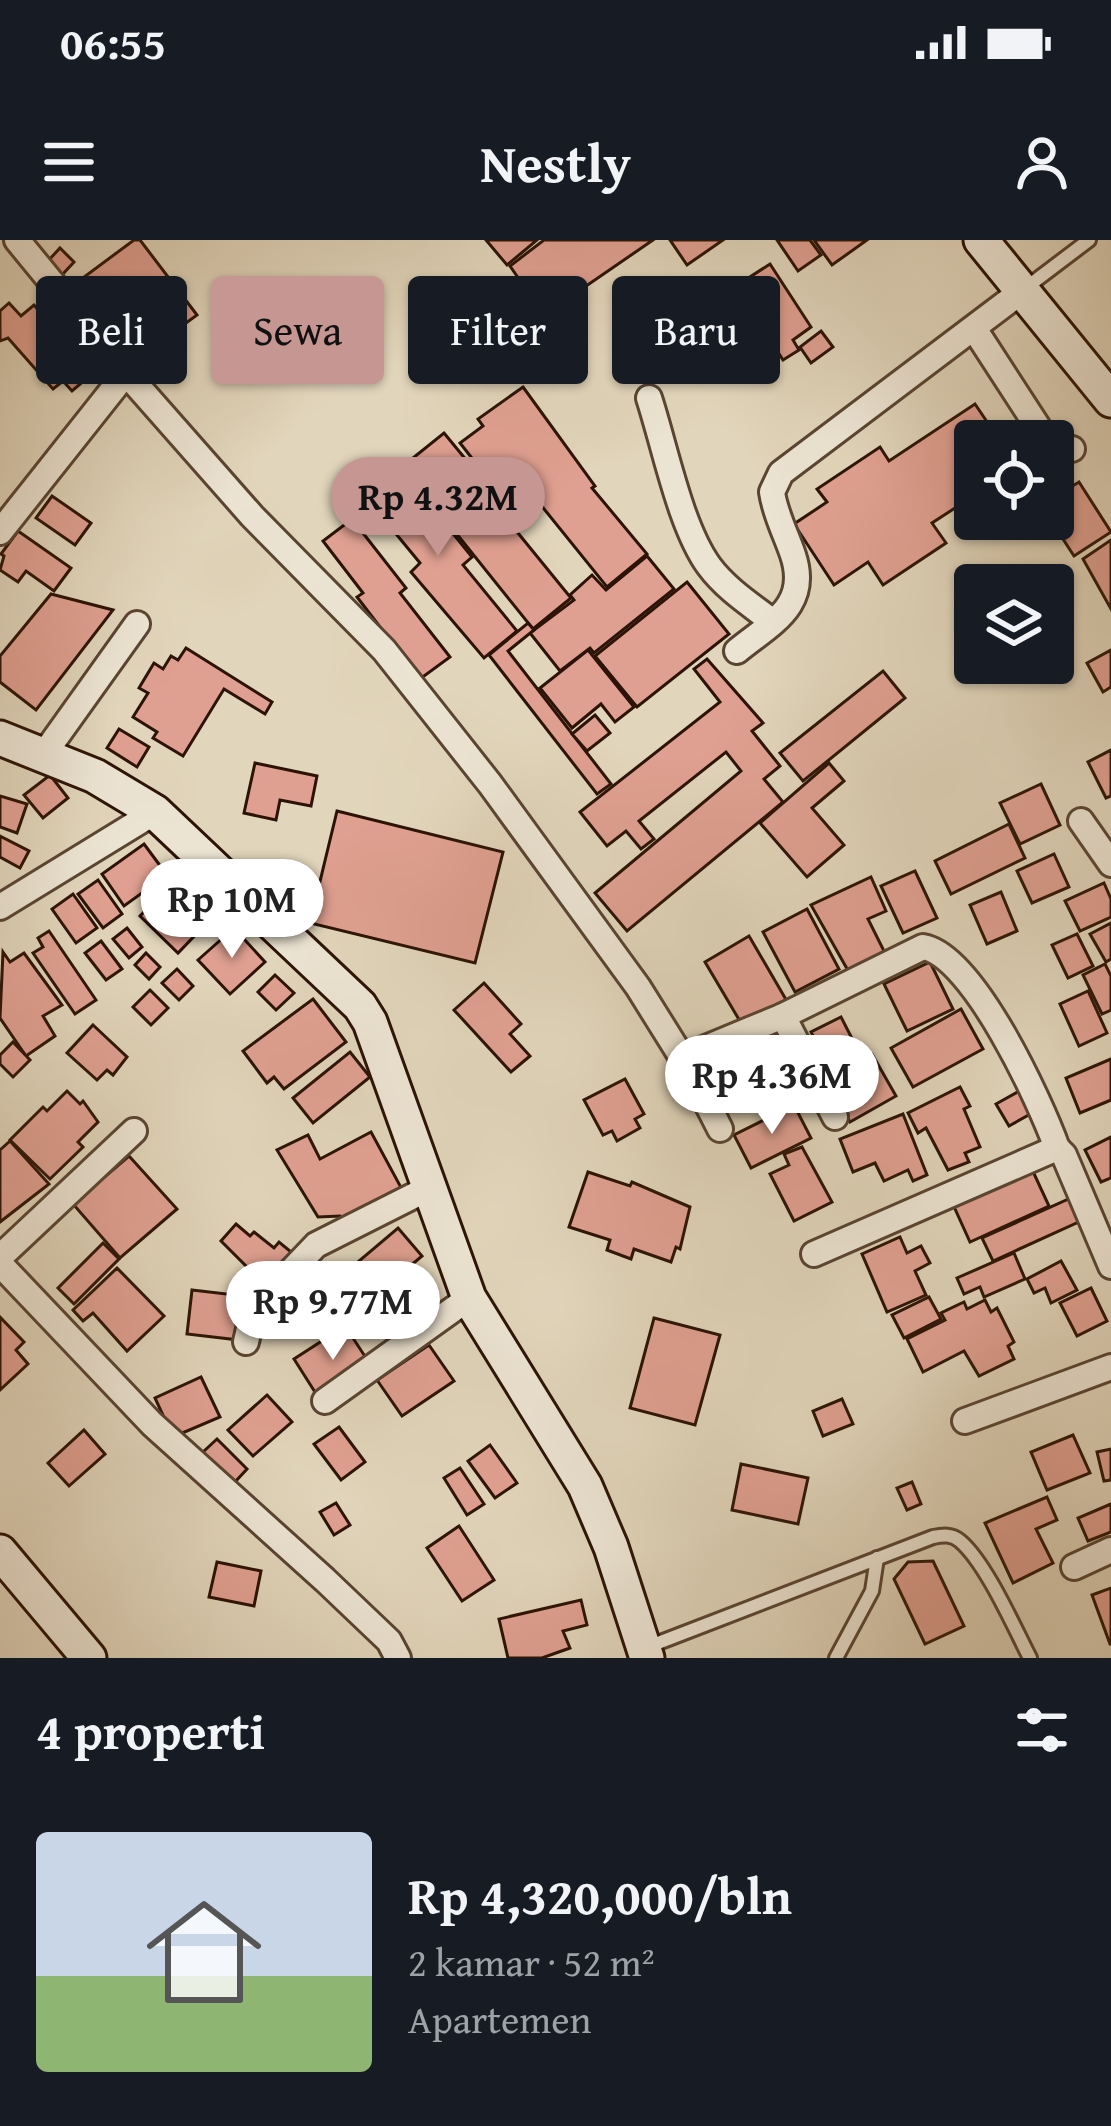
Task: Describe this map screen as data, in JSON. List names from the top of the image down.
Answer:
{
  "page": {
    "status": "06:55",
    "header": "Nestly",
    "chip": [
      "Beli",
      "Sewa",
      "Filter",
      "Baru"
    ],
    "price": [
      "Rp 4.32M",
      "Rp 10M",
      "Rp 4.36M",
      "Rp 9.77M"
    ],
    "heading": "4 properti",
    "list": [
      {
        "name": "Rp 4,320,000/bln",
        "note": "2 kamar · 52 m² · Apartemen"
      }
    ]
  }
}
